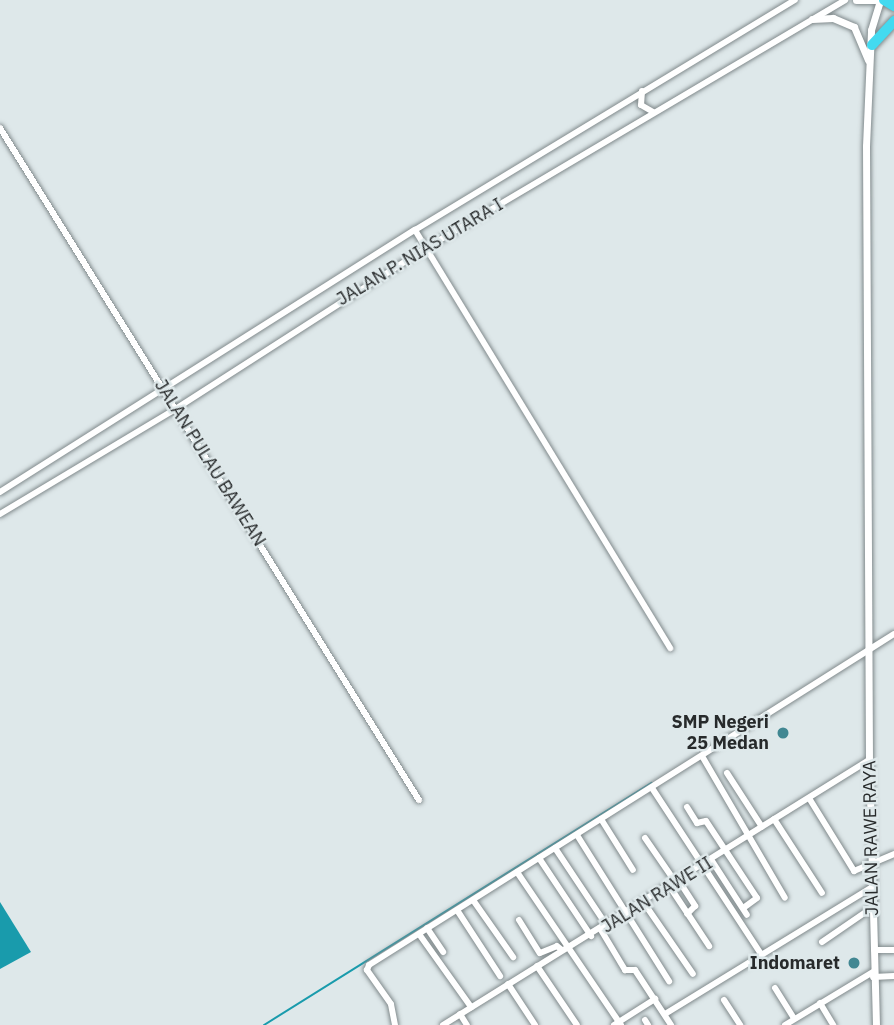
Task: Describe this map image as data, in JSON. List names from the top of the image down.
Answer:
{
  "streets": {
    "street": [
      "JALAN P. NIAS UTARA I",
      "JALAN PULAU BAWEAN",
      "JALAN RAWE RAYA",
      "JALAN RAWE II"
    ]
  },
  "crossings": [
    ["JALAN P. NIAS UTARA I", "JALAN PULAU BAWEAN"],
    ["JALAN RAWE RAYA", "JALAN RAWE II"]
  ],
  "places": ["SMP Negeri 25 Medan", "Indomaret"]
}
